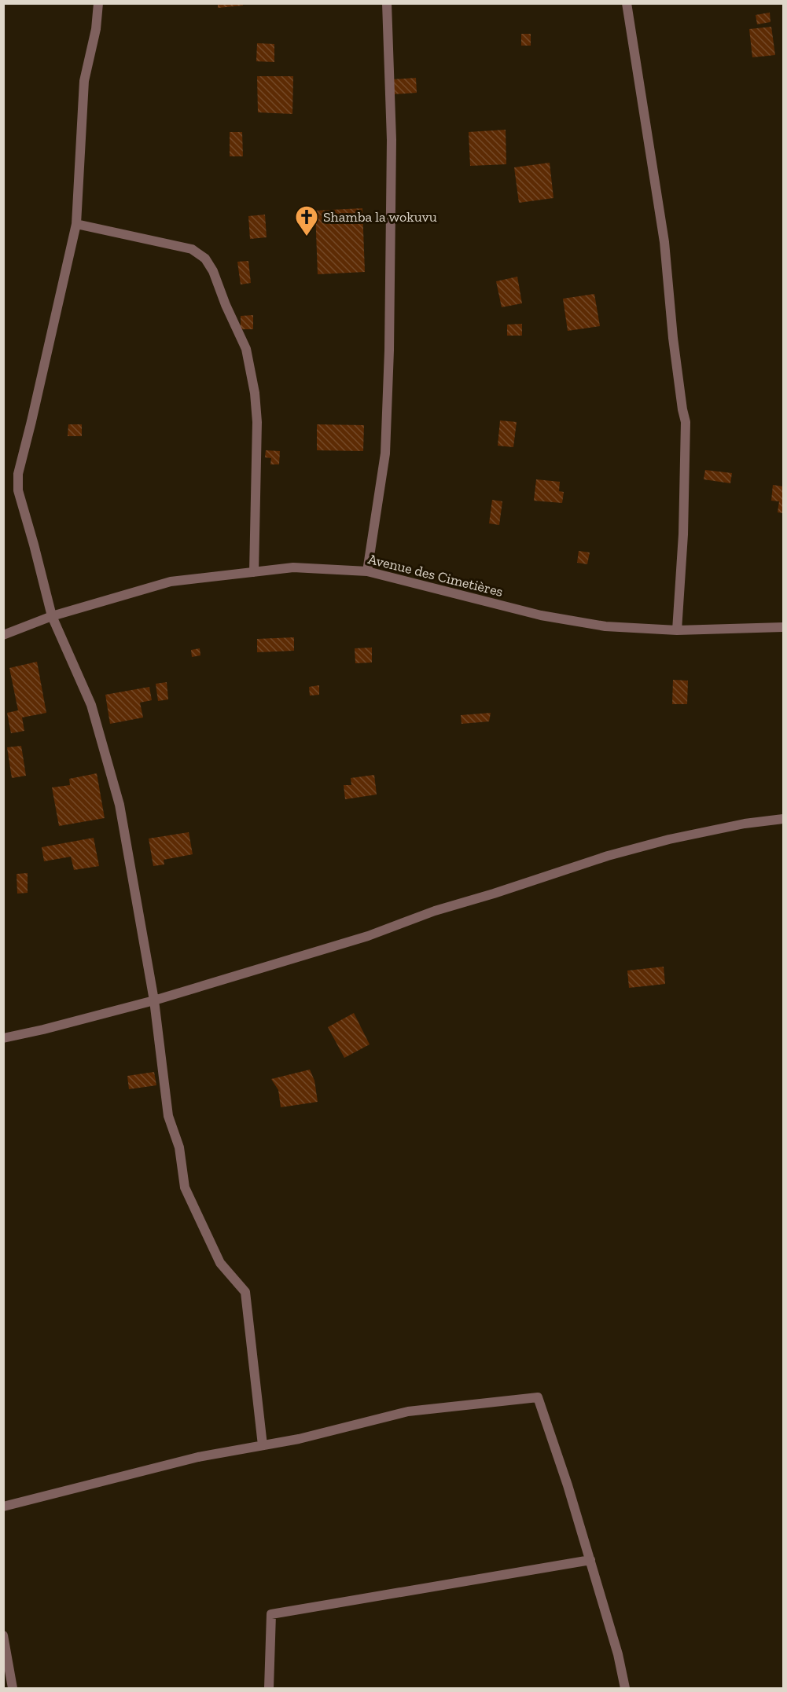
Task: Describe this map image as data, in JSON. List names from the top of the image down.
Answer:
{
  "streets": {
    "street": ["Avenue des Cimetières"]
  },
  "places": {
    "church": ["Shamba la wokuvu"]
  }
}
